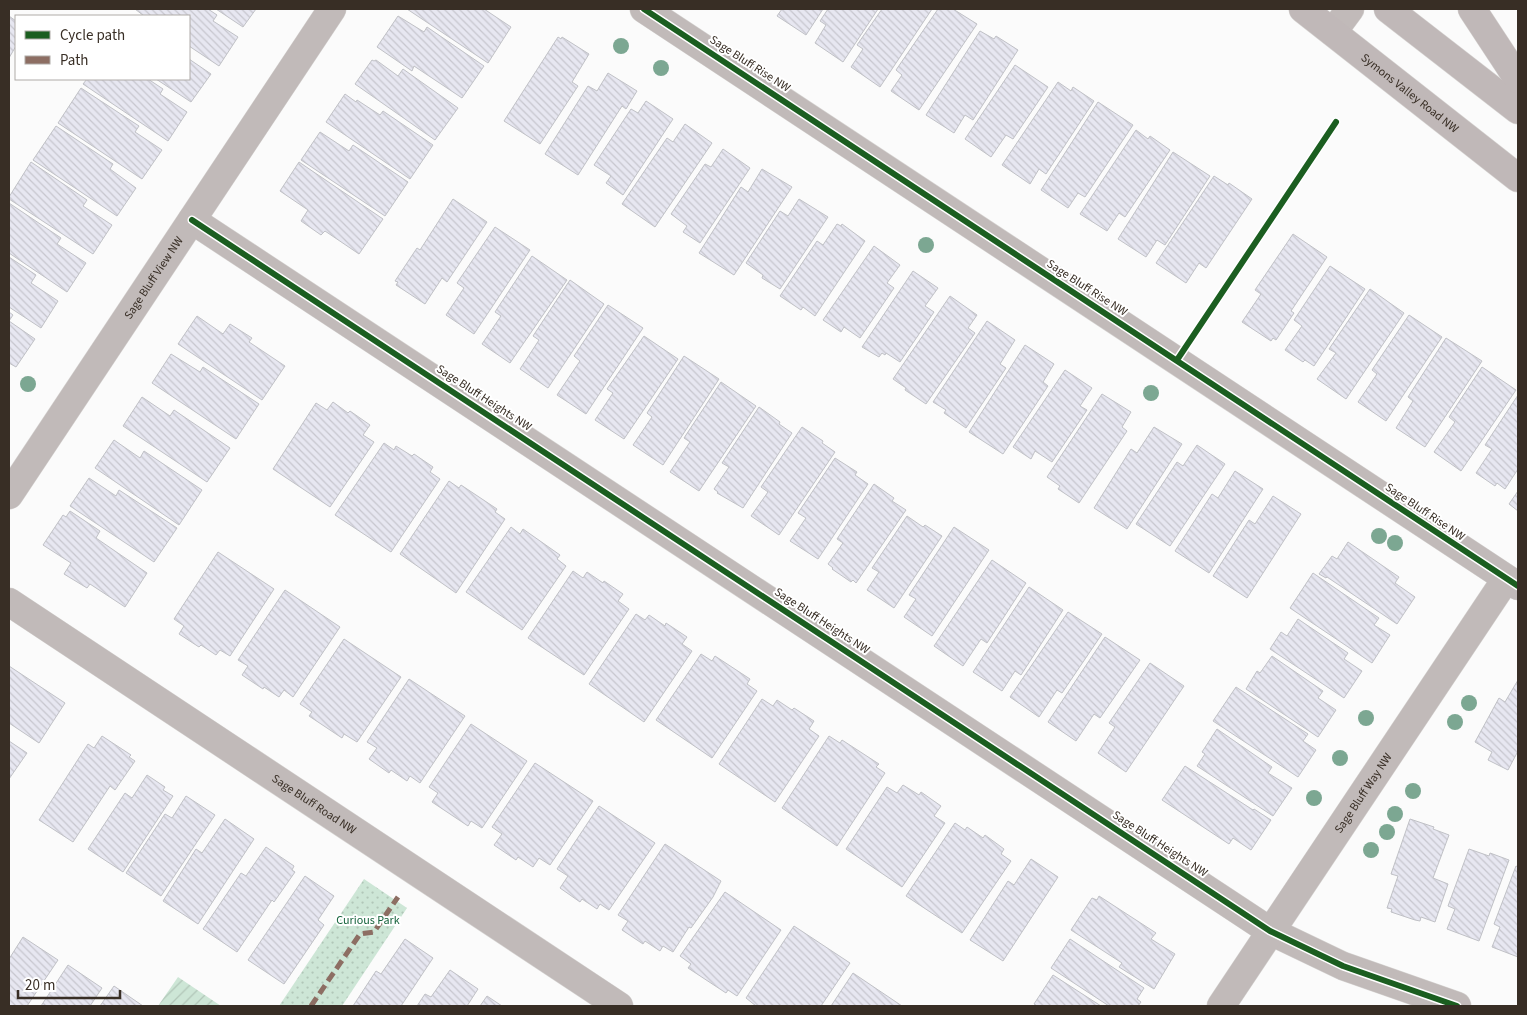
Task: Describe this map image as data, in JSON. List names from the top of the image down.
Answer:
{
  "streets": {
    "main road": ["Symons Valley Road NW"],
    "street": [
      "Sage Bluff Rise NW",
      "Sage Bluff View NW",
      "Sage Bluff Heights NW",
      "Sage Bluff Way NW",
      "Sage Bluff Road NW"
    ]
  },
  "crossings": [
    ["Sage Bluff Rise NW", "Sage Bluff Way NW"],
    ["Sage Bluff View NW", "Sage Bluff Heights NW"],
    ["Sage Bluff Heights NW", "Sage Bluff Way NW"]
  ],
  "parks": ["Curious Park"],
  "legend": ["Cycle path", "Path"],
  "scale_bar": "20 m"
}
